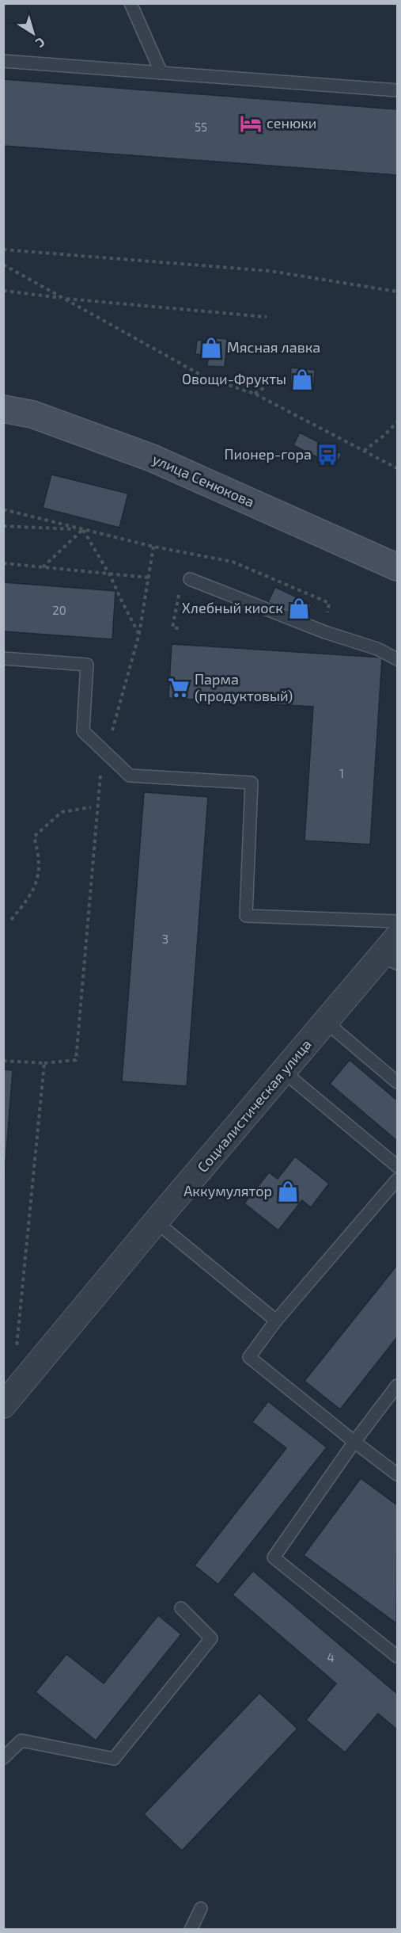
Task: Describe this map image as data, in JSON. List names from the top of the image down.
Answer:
{
  "streets": {
    "main road": ["улица Сенюкова"],
    "street": ["Социалистическая улица"]
  },
  "places": {
    "hotel": ["сенюки"],
    "shop": [
      "Мясная лавка",
      "Овощи-Фрукты",
      "Хлебный киоск",
      "Аккумулятор"
    ],
    "bus stop": ["Пионер-гора"],
    "supermarket": ["Парма (продуктовый)"]
  },
  "house_numbers": [
    "55",
    "20",
    "1",
    "3",
    "4"
  ],
  "north": "bottom right"
}
